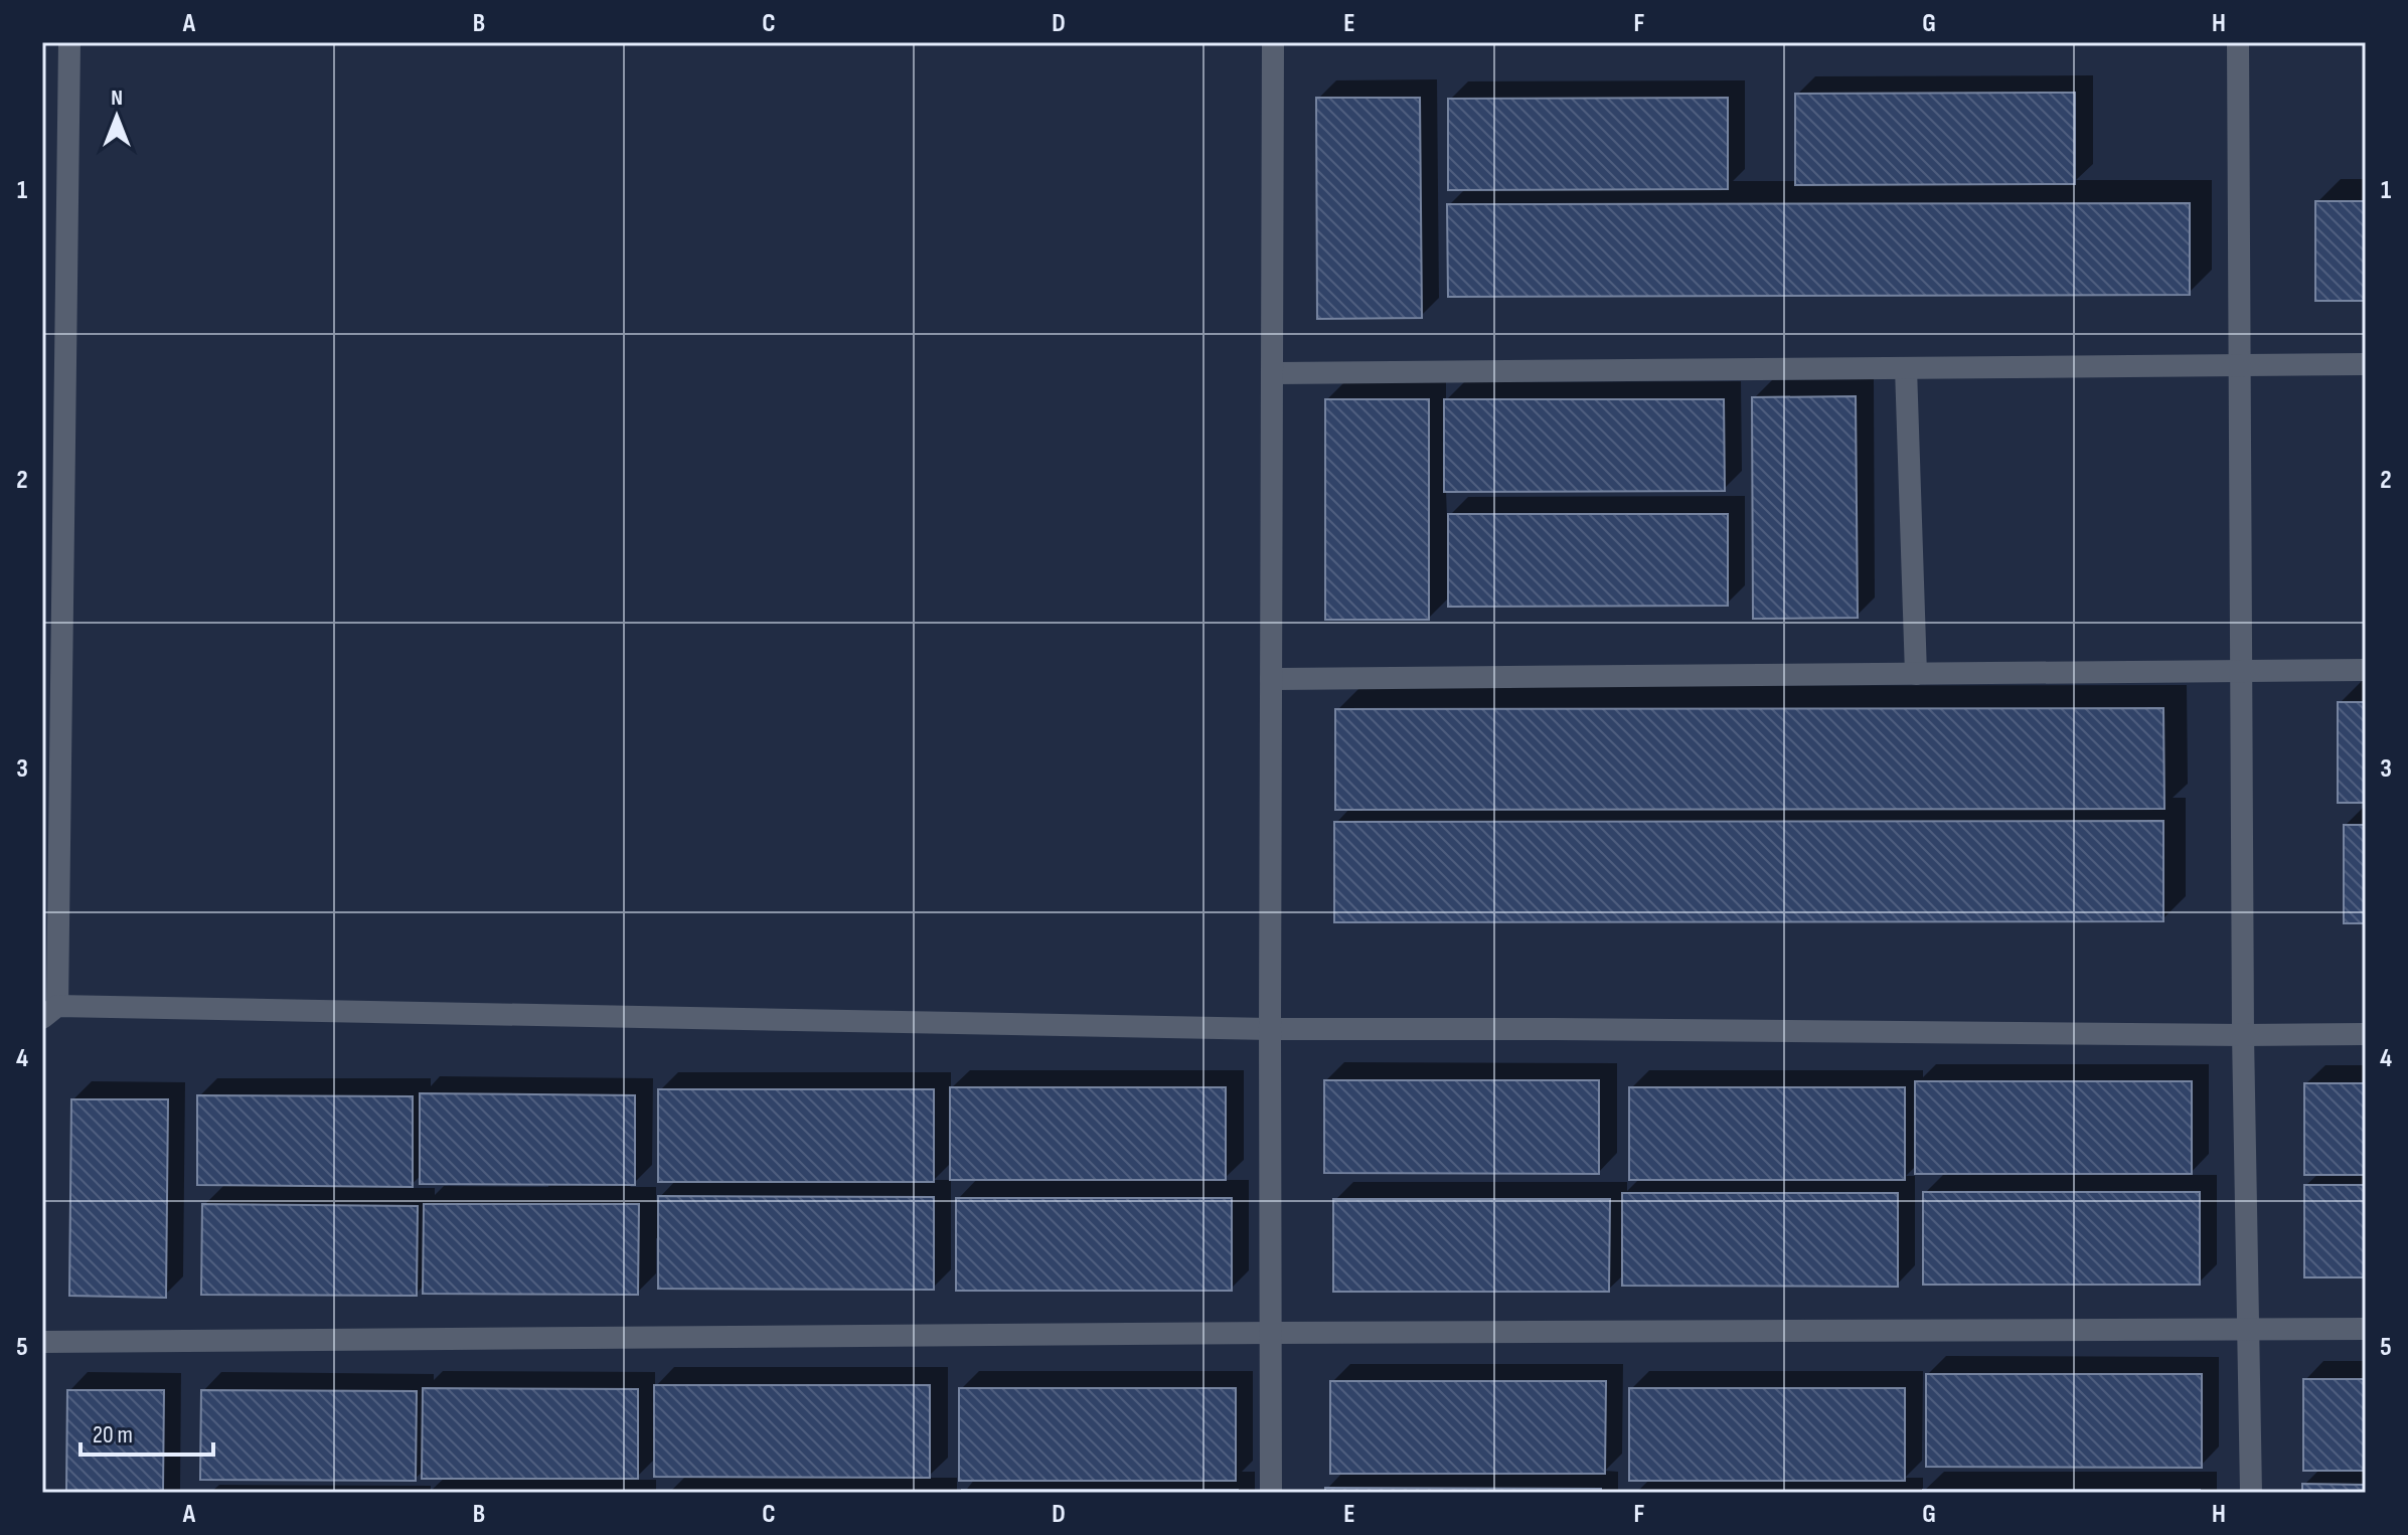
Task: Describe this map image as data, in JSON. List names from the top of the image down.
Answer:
{
  "scale_bar": "20 m",
  "north": "top",
  "grid": {
    "columns": [
      "A",
      "B",
      "C",
      "D",
      "E",
      "F",
      "G",
      "H"
    ],
    "rows": [
      "1",
      "2",
      "3",
      "4",
      "5"
    ]
  }
}
